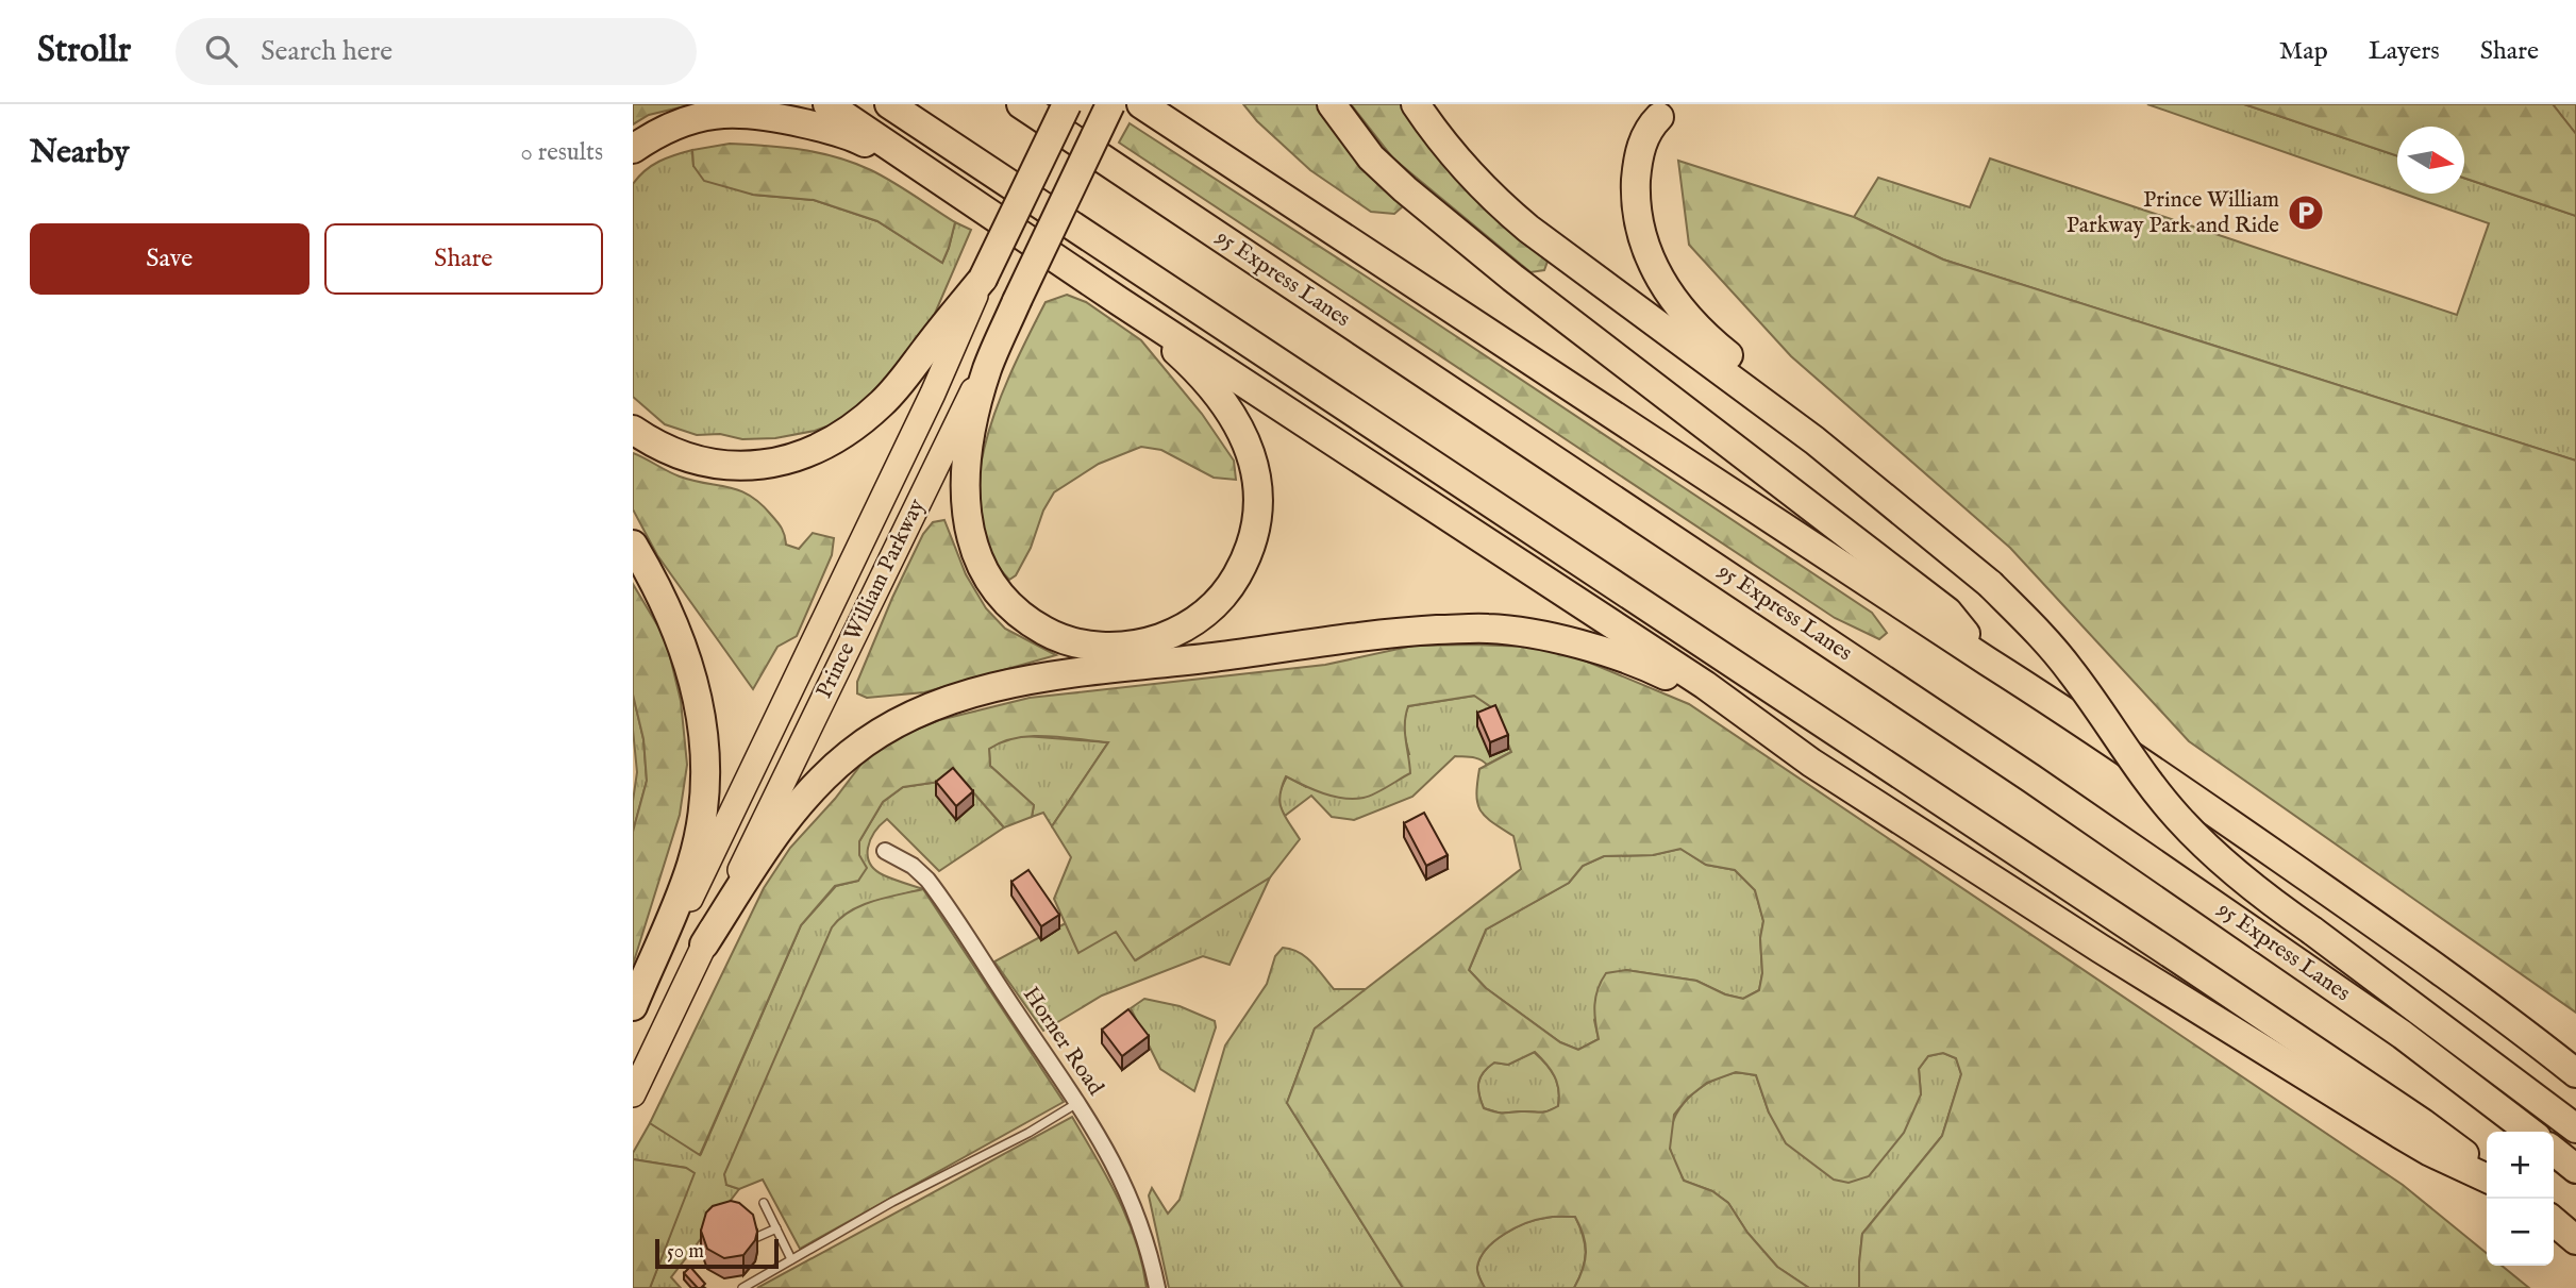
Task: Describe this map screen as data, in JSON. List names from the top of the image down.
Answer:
{
  "streets": {
    "highway": ["95 Express Lanes", "Prince William Parkway"],
    "street": ["Horner Road"]
  },
  "places": {
    "parking": ["Prince William Parkway Park and Ride"]
  },
  "scale_bar": "50 m",
  "north": "right",
  "page": {
    "header": "Strollr",
    "search": "Search here",
    "nav": ["Map", "Layers", "Share"],
    "heading": ["Nearby", "0 results"],
    "buttons": ["Save", "Share"],
    "map_buttons": ["+", "−"],
    "scale": "50 m"
  }
}
